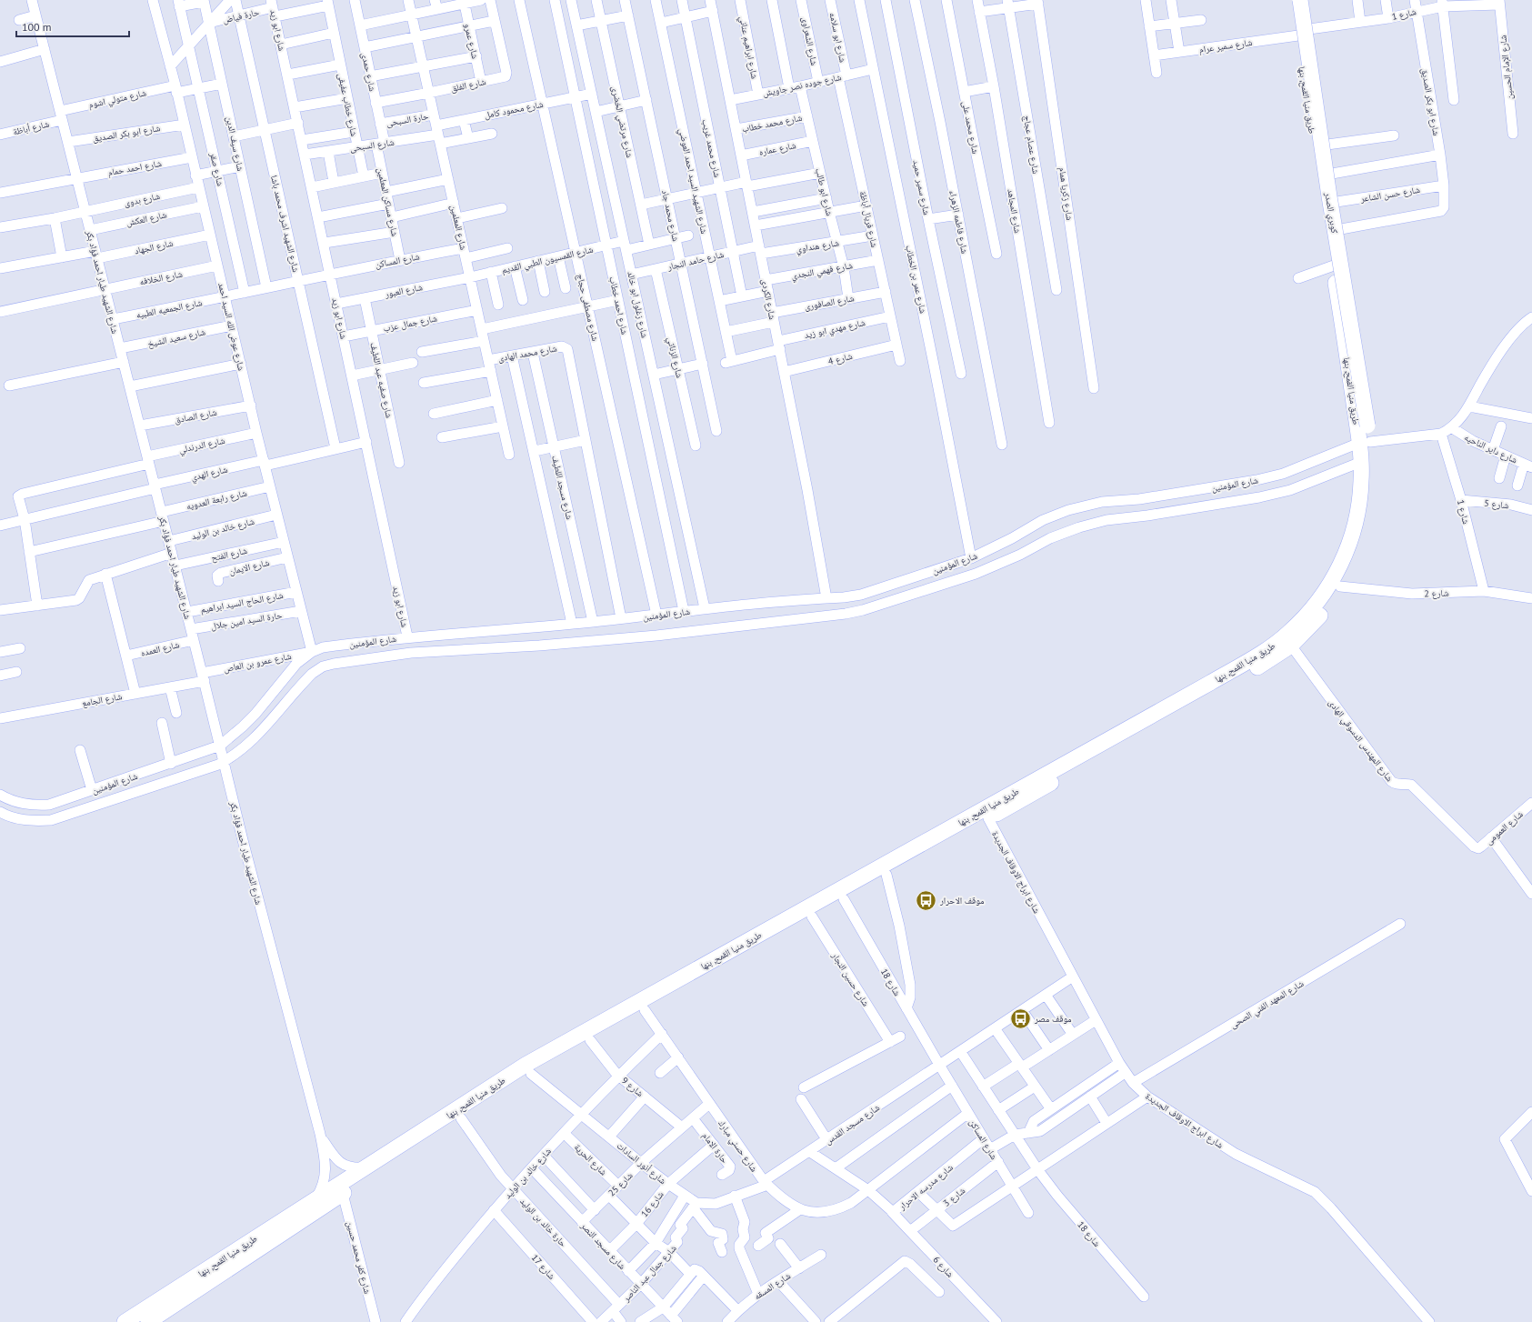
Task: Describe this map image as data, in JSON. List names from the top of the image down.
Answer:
{
  "streets": {
    "highway": ["طريق منيا القمح, بنها", "كوبري الصدر"],
    "street": [
      "شارع 1",
      "حارة فياض",
      "شارع ابو زيد",
      "شارع ابو سلامه",
      "شارع عمرو",
      "شارع الشعراوى",
      "شارع سمير عرام",
      "شارع ابراهيم عناني",
      "شارع الإمام الحسين",
      "شارع حمدى",
      "شارع الفلق",
      "شارع جوده نصر جاويش",
      "شارع متولي اشوم",
      "شارع ابو بكر الصديق",
      "شارع خطاب عفيفى",
      "شارع محمود كامل",
      "حارة السبحى",
      "شارع مرتضي الخضرى",
      "شارع محمد خطاب",
      "شارع أباظة",
      "شارع محمد على",
      "شارع سيف الدين",
      "شارع السبحى",
      "شارع عصام عجاج",
      "شارع محمد غريب",
      "شارع عماره",
      "شارع احمد حمام",
      "شارع صقر",
      "شارع الشهيد السيد احمد العوضي",
      "شارع سمير حميد",
      "شارع ابو طالب",
      "شارع زكريا همام",
      "شارع حسن الشاعر",
      "شارع بدوى",
      "شارع مساكن المعلمين",
      "شارع المجاهد",
      "شارع محمد جاد",
      "شارع العكش",
      "شارع فريال أباظة",
      "شارع فاطمه الزهراء",
      "شارع الشهيد اشرف محمد باشا",
      "شارع المعلمين",
      "شارع هنداوي",
      "شارع الجهاد",
      "شارع القمسيون الطبي القديم",
      "شارع المساكن",
      "شارع حامد النجار",
      "شارع فهمي النجدي",
      "شارع الخلافه",
      "شارع عمر بن الخطاب",
      "شارع الشهيد طيار احمد فؤاد بكر",
      "شارع العبور",
      "شارع الكردى",
      "شارع الصافورى",
      "شارع زغلول ابو خالد",
      "شارع احمد خطاب",
      "شارع مصطفى حجاج",
      "شارع الجمعيه الطبيه",
      "شارع جمال عزب",
      "شارع عوض الله السيد احمد",
      "شارع مهدي ابو زيد",
      "شارع سعيد الشيخ",
      "شارع محمد الهادى",
      "شارع الزناتي",
      "شارع 4",
      "شارع صفيه عبد اللطيف",
      "شارع الصادق",
      "شارع الدرندلي",
      "شارع داير الناحيه",
      "شارع الهدي",
      "شارع المؤمنين",
      "شارع مسجد اللطيف",
      "شارع رابعة العدويه",
      "شارع 5",
      "شارع خالد بن الوليد",
      "شارع الفتح",
      "شارع الايمان",
      "شارع 2",
      "شارع الحاج السيد ابراهيم",
      "حارة السيد امين جلال",
      "شارع العمده",
      "شارع عمرو بن العاص",
      "شارع الجامع",
      "شارع المهندس الدسوقي الهادى",
      "شارع العمومى",
      "شارع ابراج الاوقاف الجديدة",
      "شارع حسين النجار",
      "شارع 18",
      "شارع المعهد الفني الصحى",
      "شارع 9",
      "شارع مسجد القدس",
      "شارع حسني مبارك",
      "حارة الامام",
      "شارع الحرية",
      "شارع أنور السادات",
      "شارع 25",
      "شارع مدرسه الاحرار",
      "شارع 3",
      "شارع 16",
      "حارة خالد بن الوليد",
      "شارع مسجد النصر",
      "شارع كفر محمد حسين",
      "شارع 17",
      "شارع 6",
      "شارع جمال عبد الناصر",
      "شارع المسقه"
    ]
  },
  "crossings": [
    ["شارع 1", "شارع سمير عرام"],
    ["شارع 1", "شارع الإمام الحسين"],
    ["شارع 1", "طريق منيا القمح, بنها"],
    ["شارع 1", "شارع ابو بكر الصديق"],
    ["شارع 1", "شارع المؤمنين"],
    ["شارع 1", "شارع 5"],
    ["شارع 1", "شارع 2"],
    ["حارة فياض", "شارع ابو زيد"],
    ["حارة فياض", "شارع خطاب عفيفى"],
    ["حارة فياض", "شارع سيف الدين"],
    ["حارة فياض", "شارع الشهيد اشرف محمد باشا"],
    ["شارع ابو زيد", "شارع السبحى"],
    ["شارع ابو زيد", "شارع المساكن"],
    ["شارع ابو زيد", "شارع العبور"],
    ["شارع ابو زيد", "شارع جمال عزب"],
    ["شارع ابو زيد", "شارع الهدي"],
    ["شارع ابو زيد", "شارع المؤمنين"],
    ["شارع ابو سلامه", "شارع جوده نصر جاويش"],
    ["شارع ابو سلامه", "شارع فريال أباظة"],
    ["شارع عمرو", "شارع الفلق"],
    ["شارع الشعراوى", "شارع جوده نصر جاويش"],
    ["شارع سمير عرام", "طريق منيا القمح, بنها"],
    ["شارع ابراهيم عناني", "شارع جوده نصر جاويش"],
    ["شارع حمدى", "شارع الفلق"],
    ["شارع حمدى", "حارة السبحى"],
    ["شارع حمدى", "شارع السبحى"],
    ["شارع حمدى", "شارع مساكن المعلمين"],
    ["شارع الفلق", "شارع المعلمين"],
    ["شارع جوده نصر جاويش", "شارع ابو طالب"],
    ["شارع جوده نصر جاويش", "شارع فريال أباظة"],
    ["شارع جوده نصر جاويش", "شارع عمر بن الخطاب"],
    ["شارع جوده نصر جاويش", "شارع الكردى"],
    ["شارع متولي اشوم", "شارع أباظة"],
    ["شارع متولي اشوم", "شارع سيف الدين"],
    ["شارع متولي اشوم", "شارع صقر"],
    ["شارع متولي اشوم", "شارع الشهيد طيار احمد فؤاد بكر"],
    ["شارع متولي اشوم", "شارع عوض الله السيد احمد"],
    ["طريق منيا القمح, بنها", "شارع ابو بكر الصديق"],
    ["طريق منيا القمح, بنها", "شارع حسن الشاعر"],
    ["طريق منيا القمح, بنها", "كوبري الصدر"],
    ["طريق منيا القمح, بنها", "شارع الشهيد طيار احمد فؤاد بكر"],
    ["طريق منيا القمح, بنها", "شارع المؤمنين"],
    ["طريق منيا القمح, بنها", "شارع 2"],
    ["طريق منيا القمح, بنها", "شارع المهندس الدسوقي الهادى"],
    ["طريق منيا القمح, بنها", "شارع ابراج الاوقاف الجديدة"],
    ["طريق منيا القمح, بنها", "شارع حسين النجار"],
    ["طريق منيا القمح, بنها", "شارع 18"],
    ["طريق منيا القمح, بنها", "شارع 9"],
    ["طريق منيا القمح, بنها", "شارع حسني مبارك"],
    ["طريق منيا القمح, بنها", "شارع أنور السادات"],
    ["طريق منيا القمح, بنها", "حارة خالد بن الوليد"],
    ["طريق منيا القمح, بنها", "شارع كفر محمد حسين"],
    ["شارع ابو بكر الصديق", "شارع حسن الشاعر"],
    ["شارع ابو بكر الصديق", "شارع الشهيد طيار احمد فؤاد بكر"],
    ["شارع ابو بكر الصديق", "شارع عوض الله السيد احمد"],
    ["شارع خطاب عفيفى", "شارع السبحى"],
    ["شارع محمود كامل", "شارع السبحى"],
    ["شارع محمود كامل", "شارع المعلمين"],
    ["شارع محمود كامل", "شارع زغلول ابو خالد"],
    ["شارع محمود كامل", "شارع احمد خطاب"],
    ["شارع محمود كامل", "شارع مصطفى حجاج"],
    ["حارة السبحى", "شارع المعلمين"],
    ["شارع مرتضي الخضرى", "شارع القمسيون الطبي القديم"],
    ["شارع محمد خطاب", "شارع ابو طالب"],
    ["شارع محمد خطاب", "شارع الكردى"],
    ["شارع أباظة", "شارع الشهيد طيار احمد فؤاد بكر"],
    ["شارع سيف الدين", "شارع المساكن"],
    ["شارع سيف الدين", "شارع الجمعيه الطبيه"],
    ["شارع السبحى", "شارع مساكن المعلمين"],
    ["شارع السبحى", "شارع المعلمين"],
    ["شارع محمد غريب", "شارع حامد النجار"],
    ["شارع عماره", "شارع ابو طالب"],
    ["شارع عماره", "شارع الكردى"],
    ["شارع احمد حمام", "شارع الشهيد طيار احمد فؤاد بكر"],
    ["شارع احمد حمام", "شارع عوض الله السيد احمد"],
    ["شارع صقر", "شارع الجمعيه الطبيه"],
    ["شارع الشهيد السيد احمد العوضي", "شارع حامد النجار"],
    ["شارع الشهيد السيد احمد العوضي", "شارع الصافورى"],
    ["شارع الشهيد السيد احمد العوضي", "شارع مهدي ابو زيد"],
    ["شارع ابو طالب", "شارع هنداوي"],
    ["شارع ابو طالب", "شارع فهمي النجدي"],
    ["شارع ابو طالب", "شارع الصافورى"],
    ["شارع بدوى", "شارع الشهيد طيار احمد فؤاد بكر"],
    ["شارع بدوى", "شارع عوض الله السيد احمد"],
    ["شارع مساكن المعلمين", "شارع المساكن"],
    ["شارع محمد جاد", "شارع القمسيون الطبي القديم"],
    ["شارع محمد جاد", "شارع حامد النجار"],
    ["شارع العكش", "شارع الشهيد طيار احمد فؤاد بكر"],
    ["شارع العكش", "شارع عوض الله السيد احمد"],
    ["شارع فريال أباظة", "شارع هنداوي"],
    ["شارع فريال أباظة", "شارع فهمي النجدي"],
    ["شارع فريال أباظة", "شارع الصافورى"],
    ["شارع فريال أباظة", "شارع مهدي ابو زيد"],
    ["شارع فريال أباظة", "شارع 4"],
    ["شارع الشهيد اشرف محمد باشا", "شارع المساكن"],
    ["شارع الشهيد اشرف محمد باشا", "شارع الهدي"],
    ["شارع المعلمين", "شارع القمسيون الطبي القديم"],
    ["شارع المعلمين", "شارع المساكن"],
    ["شارع المعلمين", "شارع العبور"],
    ["شارع المعلمين", "شارع جمال عزب"],
    ["شارع المعلمين", "شارع محمد الهادى"],
    ["شارع هنداوي", "شارع حامد النجار"],
    ["شارع هنداوي", "شارع الكردى"],
    ["شارع الجهاد", "شارع الشهيد طيار احمد فؤاد بكر"],
    ["شارع الجهاد", "شارع عوض الله السيد احمد"],
    ["شارع القمسيون الطبي القديم", "شارع العبور"],
    ["شارع القمسيون الطبي القديم", "شارع زغلول ابو خالد"],
    ["شارع القمسيون الطبي القديم", "شارع احمد خطاب"],
    ["شارع القمسيون الطبي القديم", "شارع مصطفى حجاج"],
    ["شارع المساكن", "شارع الجمعيه الطبيه"],
    ["شارع المساكن", "شارع 18"],
    ["شارع المساكن", "شارع مسجد القدس"],
    ["شارع المساكن", "شارع حسني مبارك"],
    ["شارع المساكن", "شارع مدرسه الاحرار"],
    ["شارع المساكن", "شارع 3"],
    ["شارع حامد النجار", "شارع الكردى"],
    ["شارع حامد النجار", "شارع زغلول ابو خالد"],
    ["شارع حامد النجار", "شارع الزناتي"],
    ["شارع فهمي النجدي", "شارع الكردى"],
    ["شارع الخلافه", "شارع الشهيد طيار احمد فؤاد بكر"],
    ["شارع الخلافه", "شارع عوض الله السيد احمد"],
    ["شارع عمر بن الخطاب", "شارع المؤمنين"],
    ["شارع الشهيد طيار احمد فؤاد بكر", "شارع الجمعيه الطبيه"],
    ["شارع الشهيد طيار احمد فؤاد بكر", "شارع سعيد الشيخ"],
    ["شارع الشهيد طيار احمد فؤاد بكر", "شارع الصادق"],
    ["شارع الشهيد طيار احمد فؤاد بكر", "شارع الدرندلي"],
    ["شارع الشهيد طيار احمد فؤاد بكر", "شارع الهدي"],
    ["شارع الشهيد طيار احمد فؤاد بكر", "شارع المؤمنين"],
    ["شارع الشهيد طيار احمد فؤاد بكر", "شارع رابعة العدويه"],
    ["شارع الشهيد طيار احمد فؤاد بكر", "شارع خالد بن الوليد"],
    ["شارع الشهيد طيار احمد فؤاد بكر", "شارع الفتح"],
    ["شارع الشهيد طيار احمد فؤاد بكر", "شارع الحاج السيد ابراهيم"],
    ["شارع الشهيد طيار احمد فؤاد بكر", "حارة السيد امين جلال"],
    ["شارع الشهيد طيار احمد فؤاد بكر", "شارع العمده"],
    ["شارع الشهيد طيار احمد فؤاد بكر", "شارع عمرو بن العاص"],
    ["شارع الشهيد طيار احمد فؤاد بكر", "شارع الجامع"],
    ["شارع العبور", "شارع صفيه عبد اللطيف"],
    ["شارع الكردى", "شارع الصافورى"],
    ["شارع الكردى", "شارع مهدي ابو زيد"],
    ["شارع الكردى", "شارع 4"],
    ["شارع الكردى", "شارع المؤمنين"],
    ["شارع زغلول ابو خالد", "شارع المؤمنين"],
    ["شارع احمد خطاب", "شارع المؤمنين"],
    ["شارع مصطفى حجاج", "شارع المؤمنين"],
    ["شارع الجمعيه الطبيه", "شارع عوض الله السيد احمد"],
    ["شارع جمال عزب", "شارع صفيه عبد اللطيف"],
    ["شارع عوض الله السيد احمد", "شارع سعيد الشيخ"],
    ["شارع عوض الله السيد احمد", "شارع الصادق"],
    ["شارع عوض الله السيد احمد", "شارع الدرندلي"],
    ["شارع عوض الله السيد احمد", "شارع الهدي"],
    ["شارع عوض الله السيد احمد", "شارع المؤمنين"],
    ["شارع عوض الله السيد احمد", "شارع رابعة العدويه"],
    ["شارع عوض الله السيد احمد", "شارع خالد بن الوليد"],
    ["شارع عوض الله السيد احمد", "شارع الفتح"],
    ["شارع عوض الله السيد احمد", "شارع الايمان"],
    ["شارع عوض الله السيد احمد", "شارع الحاج السيد ابراهيم"],
    ["شارع عوض الله السيد احمد", "حارة السيد امين جلال"],
    ["شارع عوض الله السيد احمد", "شارع عمرو بن العاص"],
    ["شارع محمد الهادى", "شارع مسجد اللطيف"],
    ["شارع الدرندلي", "شارع الهدي"],
    ["شارع المؤمنين", "شارع مسجد اللطيف"],
    ["شارع المؤمنين", "شارع عمرو بن العاص"],
    ["شارع خالد بن الوليد", "شارع 9"],
    ["شارع خالد بن الوليد", "شارع حسني مبارك"],
    ["شارع خالد بن الوليد", "شارع الحرية"],
    ["شارع خالد بن الوليد", "شارع أنور السادات"],
    ["شارع خالد بن الوليد", "حارة خالد بن الوليد"],
    ["شارع خالد بن الوليد", "شارع مسجد النصر"],
    ["شارع خالد بن الوليد", "شارع 17"],
    ["شارع عمرو بن العاص", "شارع الجامع"],
    ["شارع المهندس الدسوقي الهادى", "شارع العمومى"],
    ["شارع ابراج الاوقاف الجديدة", "شارع المعهد الفني الصحى"],
    ["شارع ابراج الاوقاف الجديدة", "شارع مسجد القدس"],
    ["شارع 18", "شارع مسجد القدس"],
    ["شارع 9", "شارع 25"],
    ["شارع مسجد القدس", "شارع حسني مبارك"],
    ["شارع مسجد القدس", "شارع أنور السادات"],
    ["شارع مسجد القدس", "شارع مدرسه الاحرار"],
    ["شارع حسني مبارك", "شارع أنور السادات"],
    ["شارع حسني مبارك", "شارع 25"],
    ["شارع حسني مبارك", "شارع مدرسه الاحرار"],
    ["حارة الامام", "شارع 25"],
    ["حارة الامام", "شارع 16"],
    ["شارع الحرية", "شارع 25"],
    ["شارع أنور السادات", "شارع 25"],
    ["شارع أنور السادات", "شارع 16"],
    ["شارع أنور السادات", "شارع جمال عبد الناصر"],
    ["شارع 25", "شارع مسجد النصر"],
    ["شارع مدرسه الاحرار", "شارع 6"],
    ["شارع 3", "شارع 6"],
    ["شارع 16", "شارع مسجد النصر"],
    ["حارة خالد بن الوليد", "شارع جمال عبد الناصر"],
    ["شارع مسجد النصر", "شارع جمال عبد الناصر"]
  ],
  "places": {
    "bus stop": ["موقف الاحرار", "موقف مصر"]
  },
  "scale_bar": "100 m"
}
